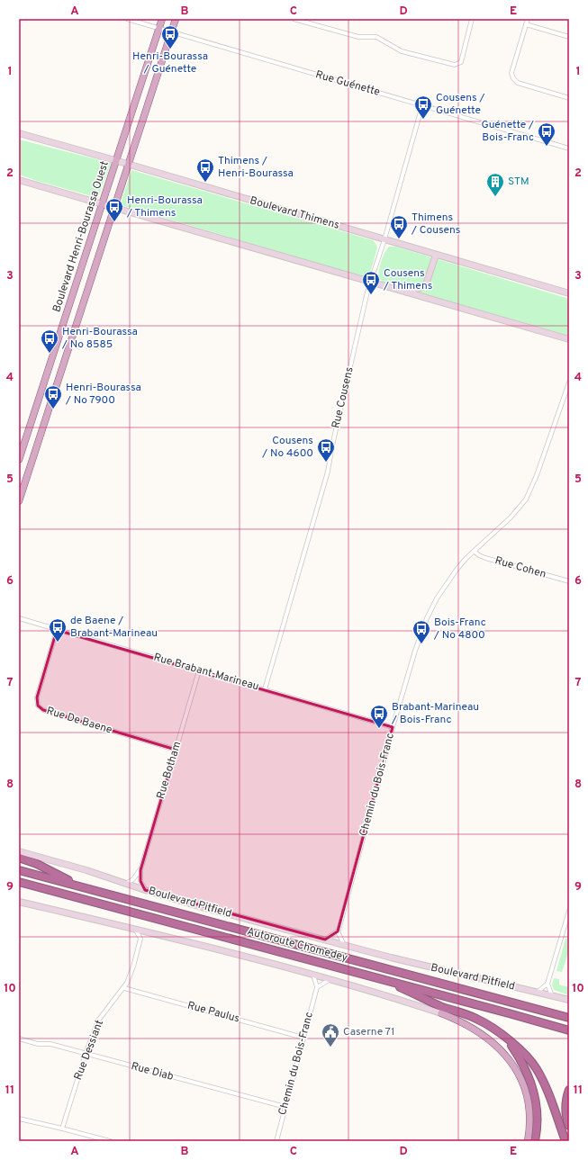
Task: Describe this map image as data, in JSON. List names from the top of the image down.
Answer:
{
  "streets": {
    "highway": ["Autoroute Chomedey"],
    "main road": ["Boulevard Henri-Bourassa Ouest"],
    "street": [
      "Rue Guénette",
      "Boulevard Thimens",
      "Rue Cousens",
      "Rue Cohen",
      "Rue Brabant-Marineau",
      "Rue De Baene",
      "Rue Botham",
      "Chemin du Bois-Franc",
      "Boulevard Pitfield",
      "Rue Paulus",
      "Rue Dessiant",
      "Rue Diab"
    ]
  },
  "crossings": [
    ["Rue Guénette", "Boulevard Henri-Bourassa Ouest"],
    ["Rue Guénette", "Rue Cousens"],
    ["Boulevard Thimens", "Boulevard Henri-Bourassa Ouest"],
    ["Boulevard Thimens", "Rue Cousens"],
    ["Rue Cousens", "Rue Brabant-Marineau"],
    ["Rue Cohen", "Chemin du Bois-Franc"],
    ["Rue Brabant-Marineau", "Rue De Baene"],
    ["Rue Brabant-Marineau", "Rue Botham"],
    ["Rue Brabant-Marineau", "Chemin du Bois-Franc"],
    ["Rue De Baene", "Rue Botham"],
    ["Rue Botham", "Boulevard Pitfield"],
    ["Chemin du Bois-Franc", "Rue Paulus"],
    ["Chemin du Bois-Franc", "Rue Diab"],
    ["Rue Paulus", "Rue Dessiant"],
    ["Rue Dessiant", "Rue Diab"]
  ],
  "places": {
    "bus stop": [
      "Henri-Bourassa / Guénette",
      "Cousens / Guénette",
      "Guénette / Bois-Franc",
      "Thimens / Henri-Bourassa",
      "Henri-Bourassa / Thimens",
      "Thimens / Cousens",
      "Cousens / Thimens",
      "Henri-Bourassa / No 8585",
      "Henri-Bourassa / No 7900",
      "Cousens / No 4600",
      "de Baene / Brabant-Marineau",
      "Bois-Franc / No 4800",
      "Brabant-Marineau / Bois-Franc"
    ],
    "building": ["STM"],
    "public building": ["Caserne 71"]
  },
  "grid": {
    "columns": [
      "A",
      "B",
      "C",
      "D",
      "E"
    ],
    "rows": [
      "1",
      "2",
      "3",
      "4",
      "5",
      "6",
      "7",
      "8",
      "9",
      "10",
      "11"
    ]
  }
}
